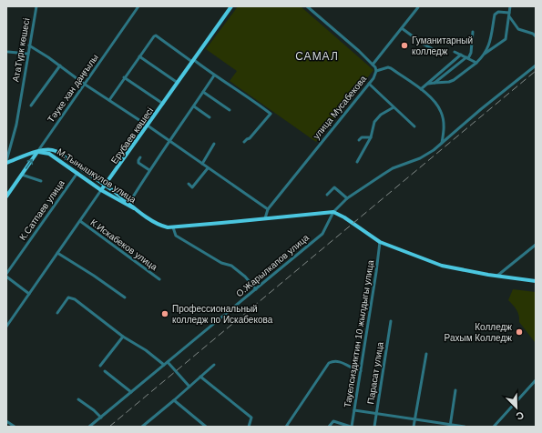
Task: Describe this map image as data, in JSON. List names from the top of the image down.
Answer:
{
  "streets": {
    "main road": ["Ерубаев көшесі", "М.Тынышкулов улица"],
    "street": [
      "АтаТүрк көшесі",
      "Тәуке хан даңғылы",
      "улица Мусабекова",
      "К.Сатпаев улица",
      "К.Искабеков улица",
      "О.Жарылкапов улица",
      "Тауелсиздиктин 10 жылдыгы улица",
      "Парасат улица"
    ]
  },
  "crossings": [
    ["Тәуке хан даңғылы", "М.Тынышкулов улица"],
    ["Ерубаев көшесі", "М.Тынышкулов улица"],
    ["Ерубаев көшесі", "К.Искабеков улица"],
    ["М.Тынышкулов улица", "К.Сатпаев улица"],
    ["М.Тынышкулов улица", "О.Жарылкапов улица"]
  ],
  "districts": ["САМАЛ"],
  "places": ["Гуманитарный колледж", "Профессиональный колледж по Искабекова", "Колледж Рахым Колледж"],
  "north": "bottom right"
}
